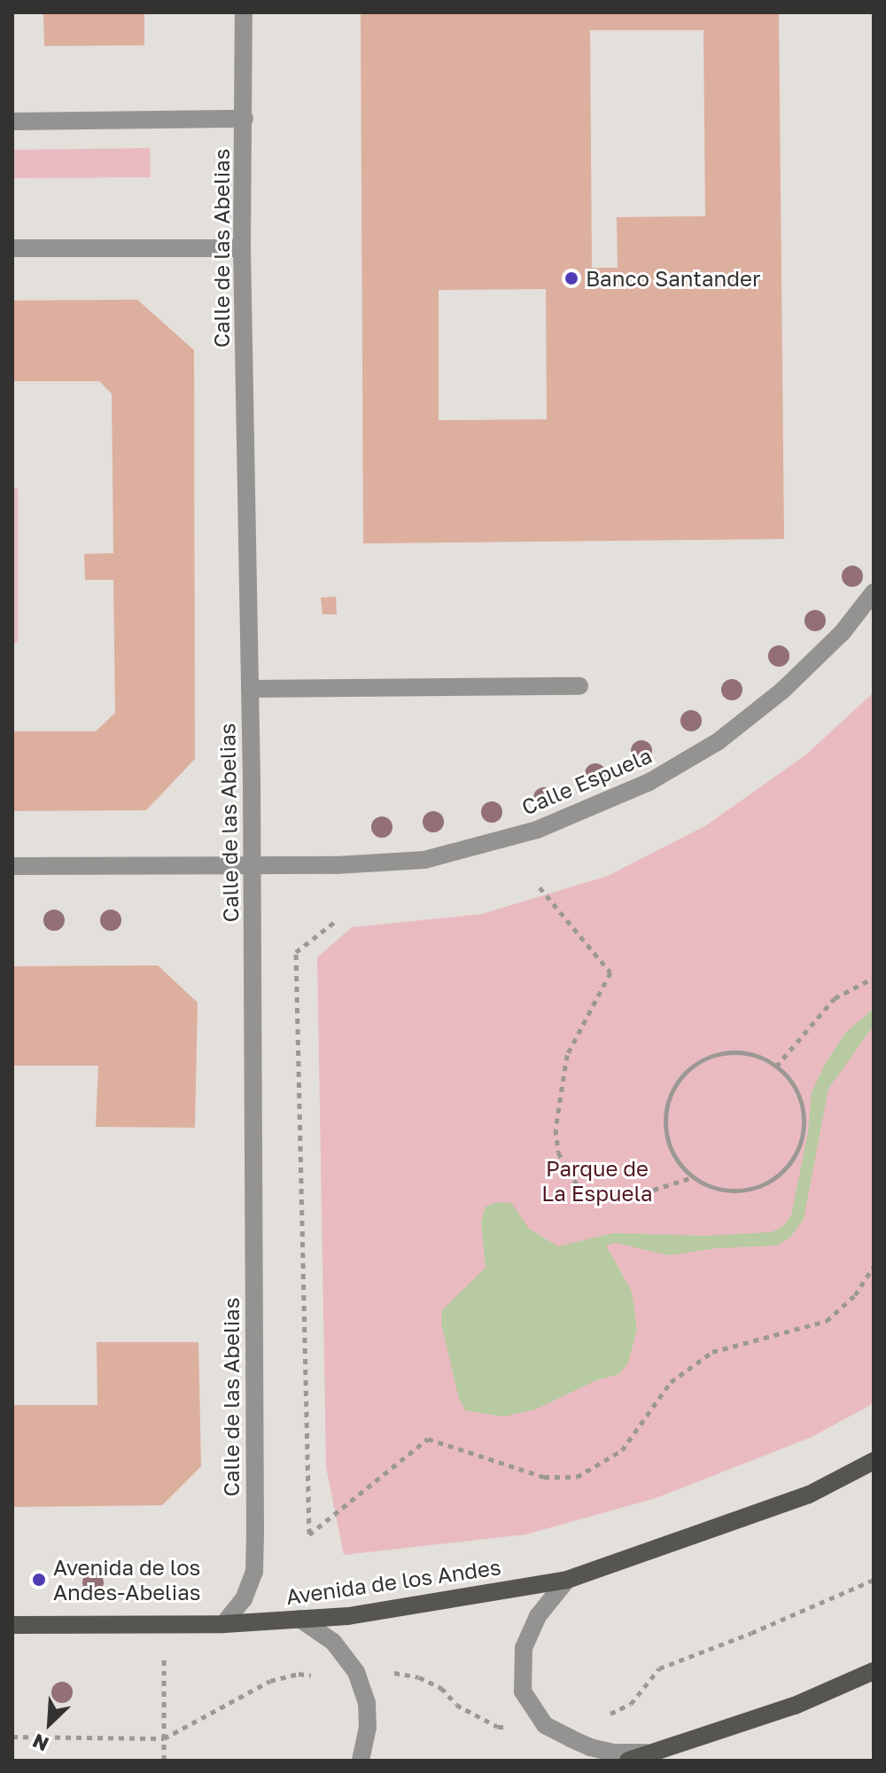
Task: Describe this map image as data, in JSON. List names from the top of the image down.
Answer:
{
  "streets": {
    "main road": ["Avenida de los Andes"],
    "street": ["Calle de las Abelias", "Calle Espuela"]
  },
  "crossings": [
    ["Calle de las Abelias", "Calle Espuela"],
    ["Calle de las Abelias", "Avenida de los Andes"]
  ],
  "parks": ["Parque de La Espuela"],
  "places": ["Banco Santander", "Avenida de los Andes-Abelias"],
  "north": "bottom left"
}
